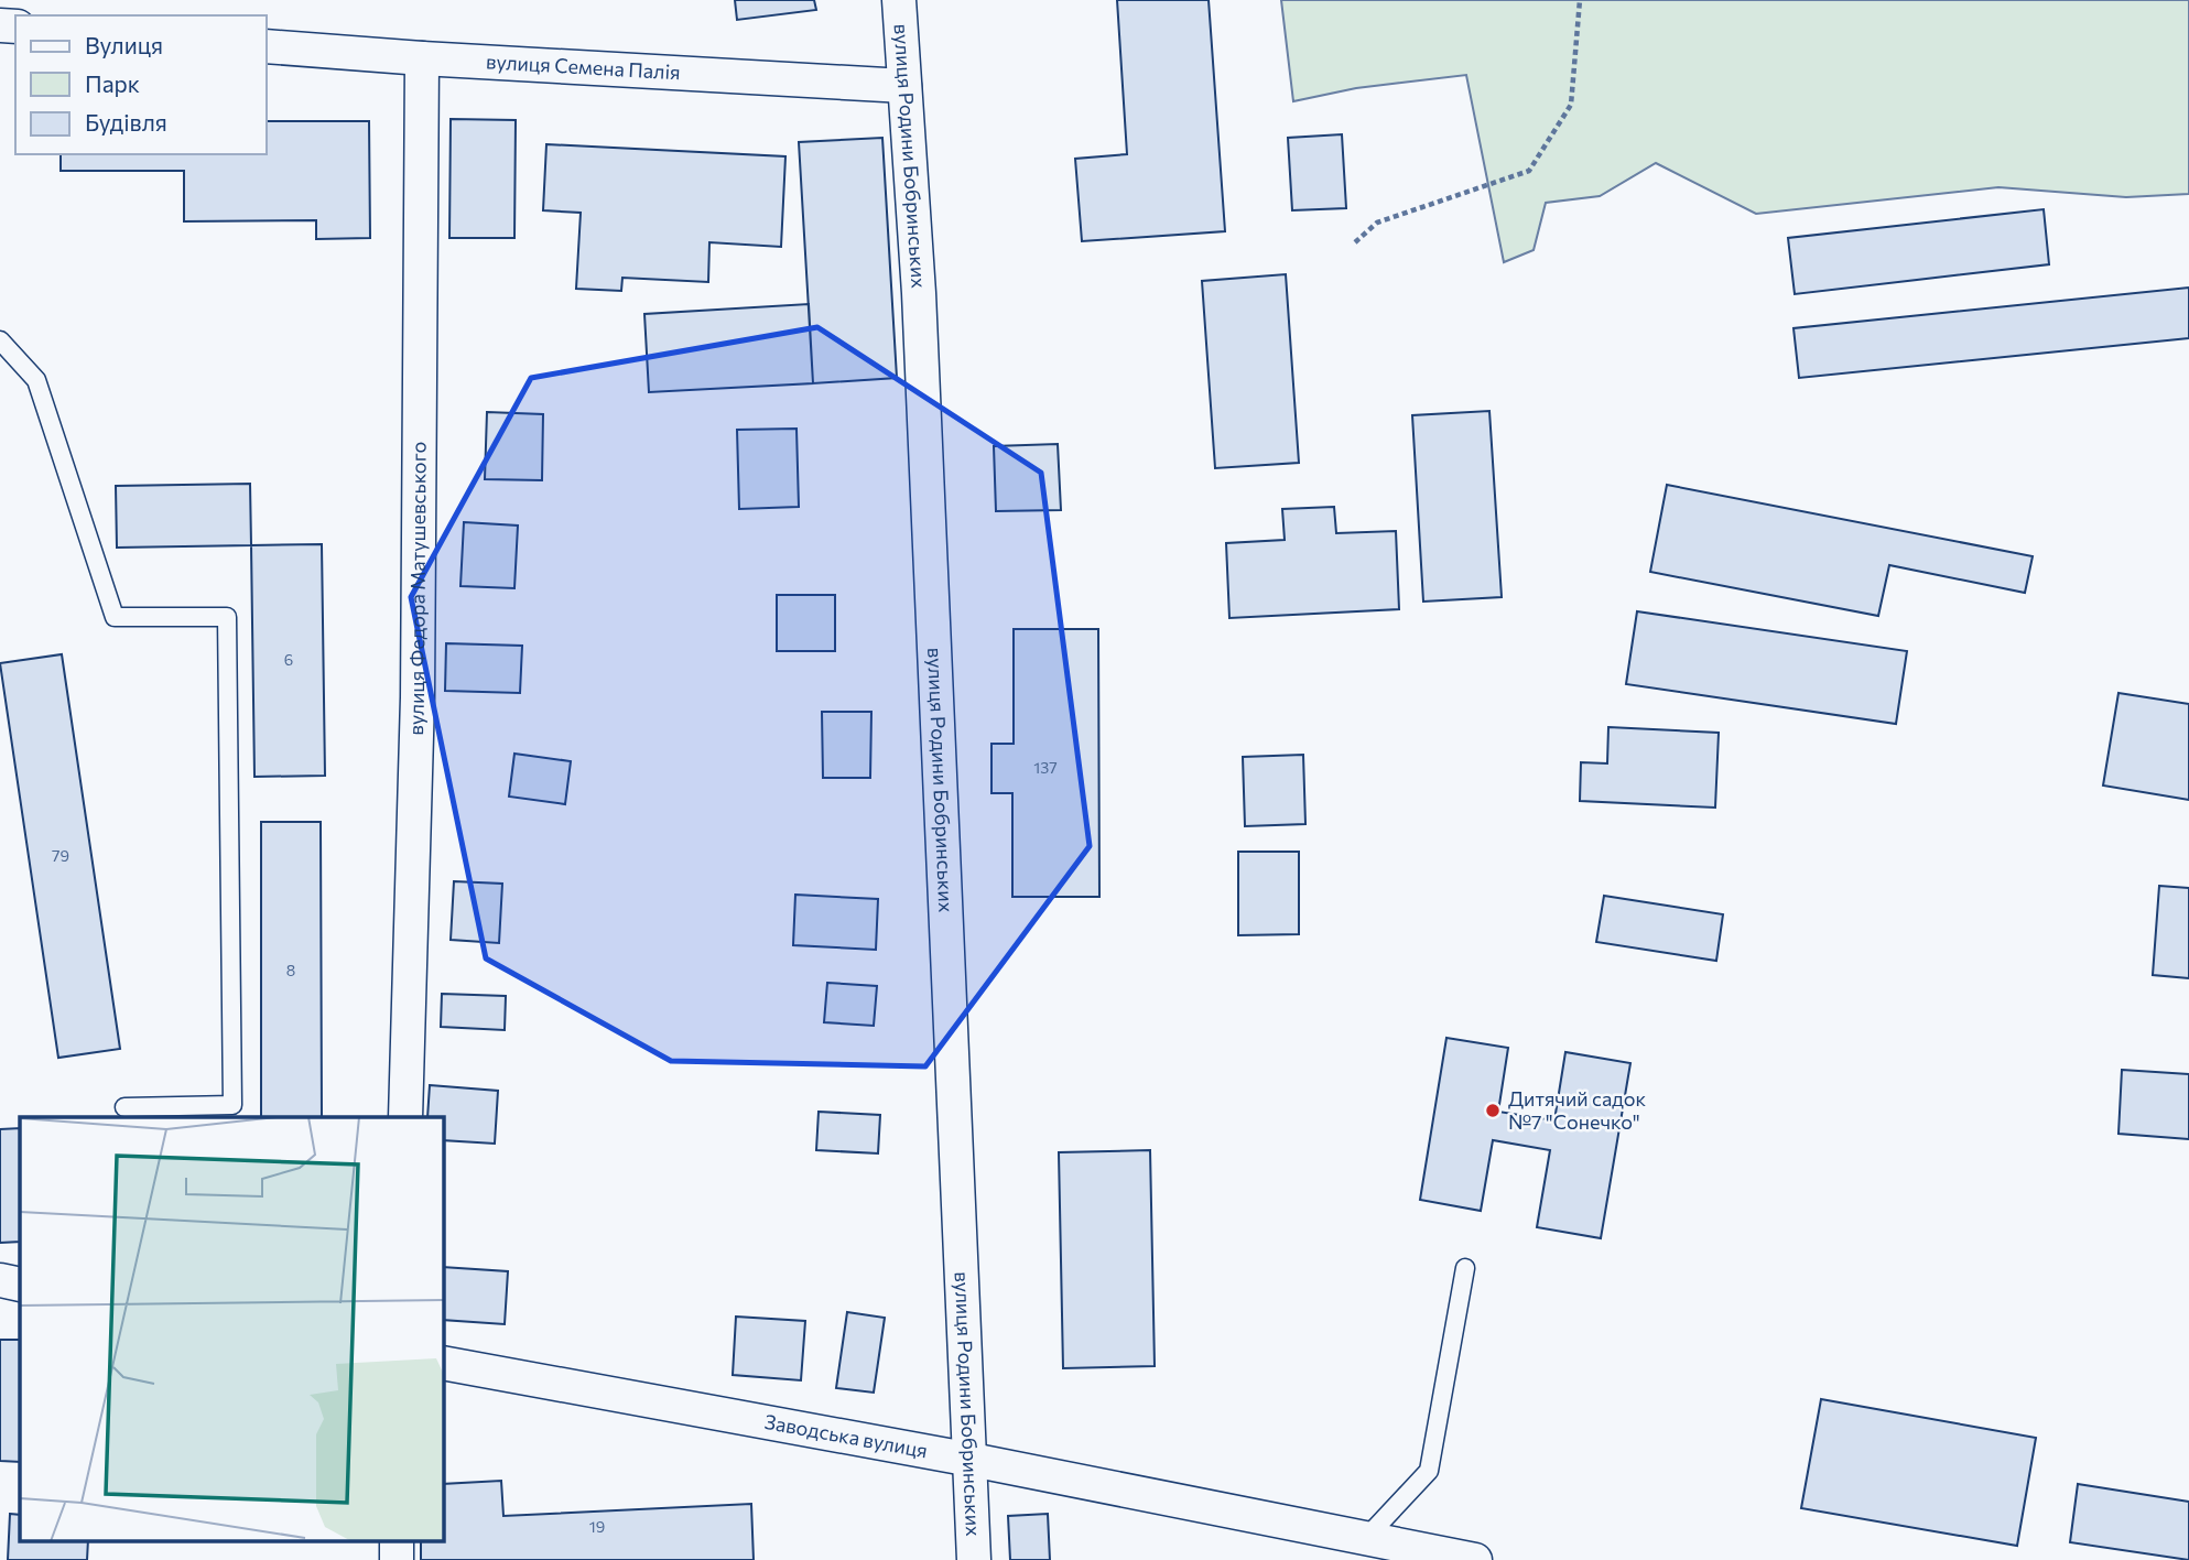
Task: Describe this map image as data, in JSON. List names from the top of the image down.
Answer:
{
  "streets": {
    "street": [
      "вулиця Семена Палія",
      "вулиця Родини Бобринських",
      "вулиця Федора Матушевського",
      "Заводська вулиця"
    ]
  },
  "crossings": [
    ["вулиця Семена Палія", "вулиця Родини Бобринських"],
    ["вулиця Семена Палія", "вулиця Федора Матушевського"],
    ["вулиця Родини Бобринських", "Заводська вулиця"]
  ],
  "places": ["Дитячий садок №7 \"Сонечко\""],
  "house_numbers": [
    "6",
    "137",
    "79",
    "8",
    "19"
  ],
  "legend": ["Вулиця", "Парк", "Будівля"]
}
